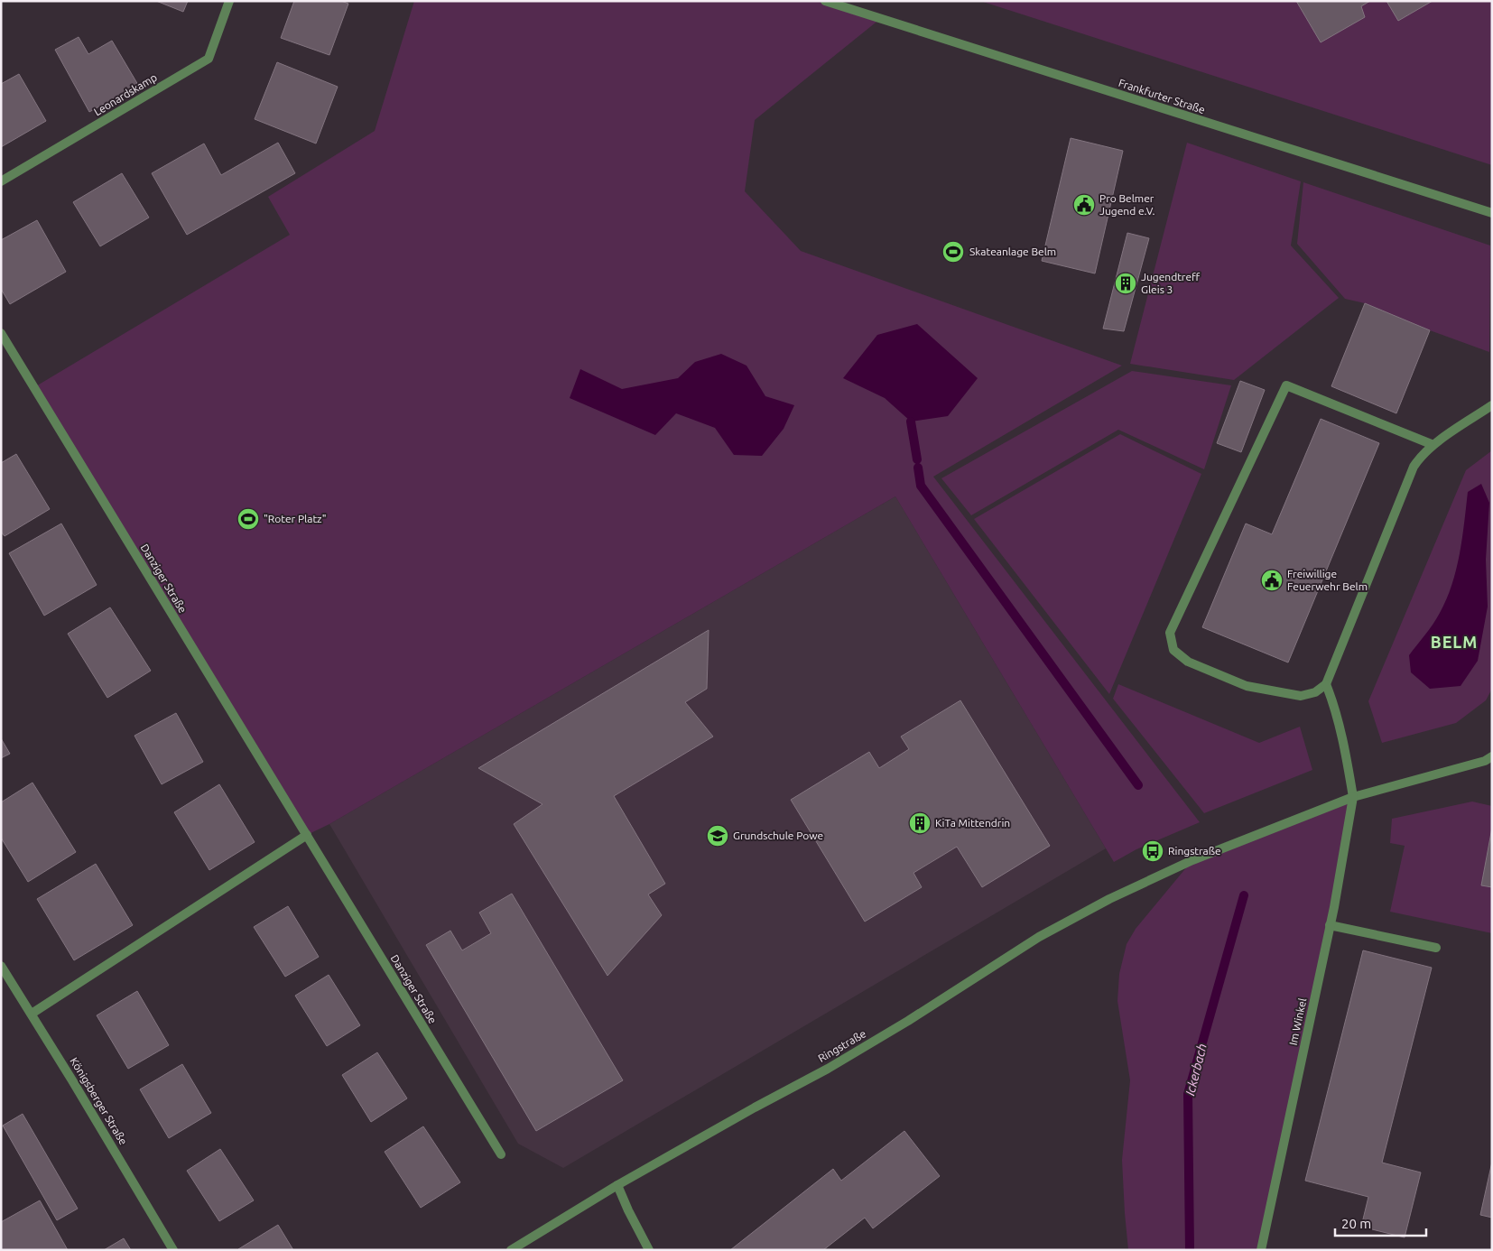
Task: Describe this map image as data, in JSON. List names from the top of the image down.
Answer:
{
  "streets": {
    "street": [
      "Leonardskamp",
      "Frankfurter Straße",
      "Danziger Straße",
      "Im Winkel",
      "Ringstraße",
      "Königsberger Straße"
    ]
  },
  "crossings": [
    ["Im Winkel", "Ringstraße"]
  ],
  "districts": ["BELM"],
  "water": ["Ickerbach"],
  "places": {
    "public building": ["Pro Belmer Jugend e.V.", "Freiwillige Feuerwehr Belm"],
    "sports": ["Skateanlage Belm", "\"Roter Platz\""],
    "building": ["Jugendtreff Gleis 3", "KiTa Mittendrin"],
    "school or university": ["Grundschule Powe"],
    "bus stop": ["Ringstraße"]
  },
  "scale_bar": "20 m"
}
